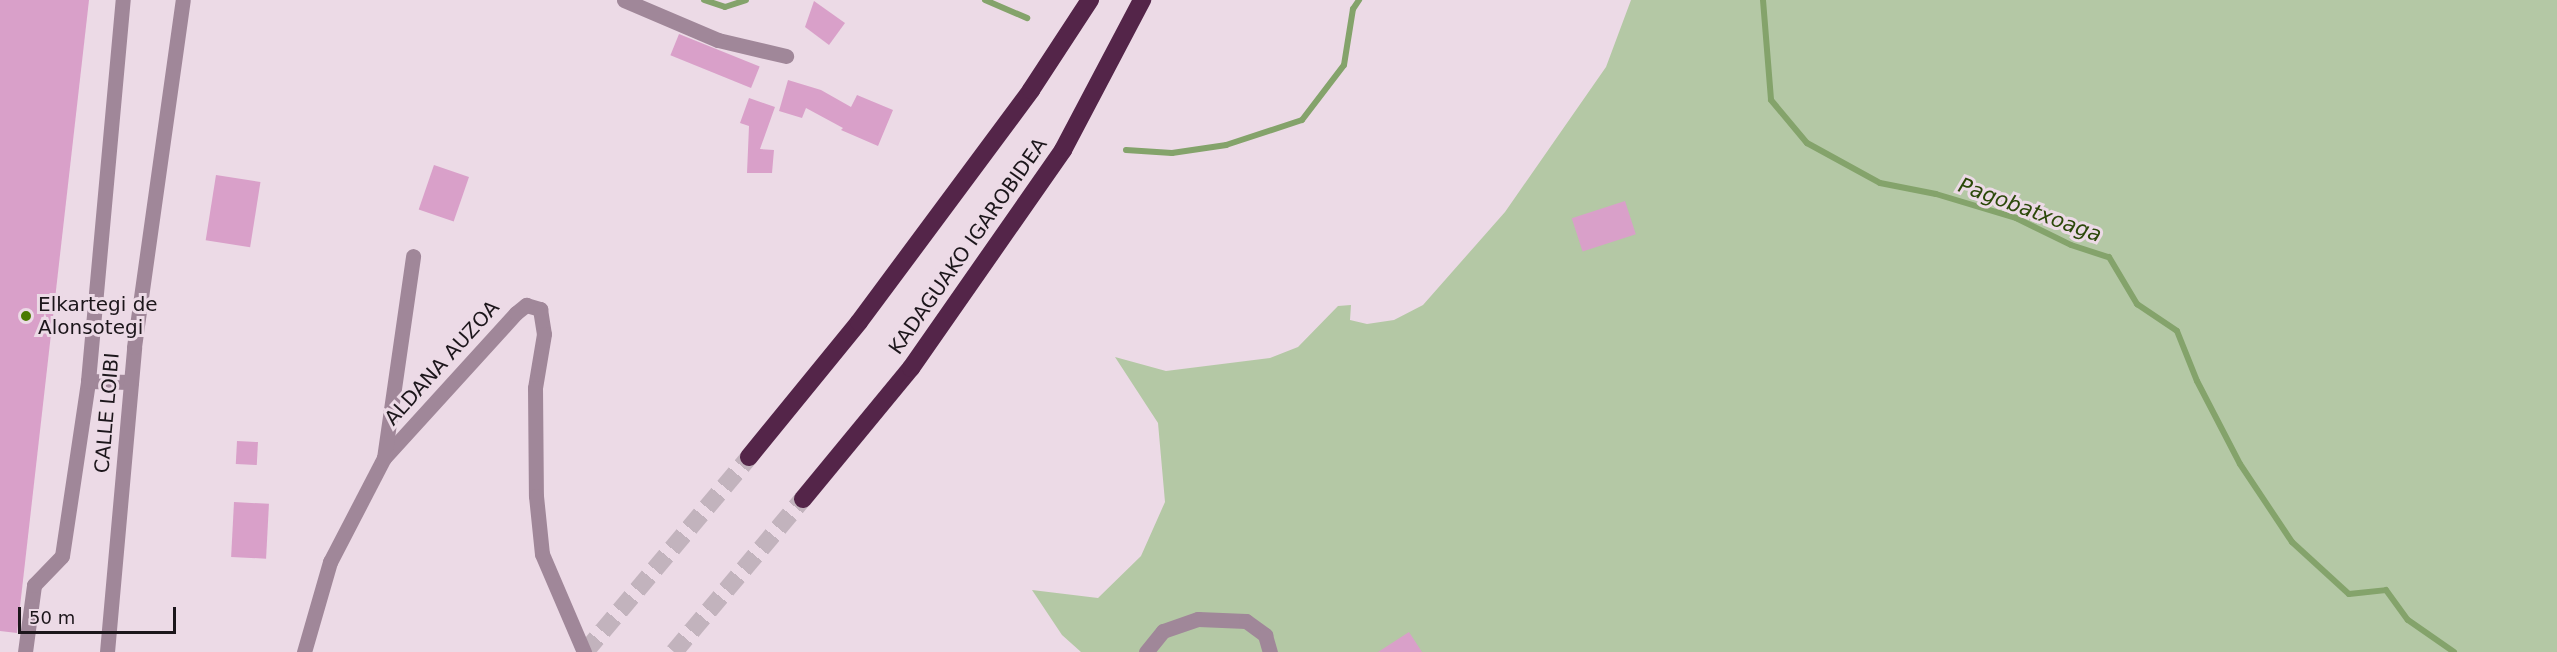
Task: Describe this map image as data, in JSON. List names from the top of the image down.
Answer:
{
  "streets": {
    "highway": ["KADAGUAKO IGAROBIDEA"],
    "street": ["ALDANA AUZOA", "CALLE LOIBI"]
  },
  "water": ["Pagobatxoaga"],
  "places": ["Elkartegi de Alonsotegi"],
  "scale_bar": "50 m"
}
